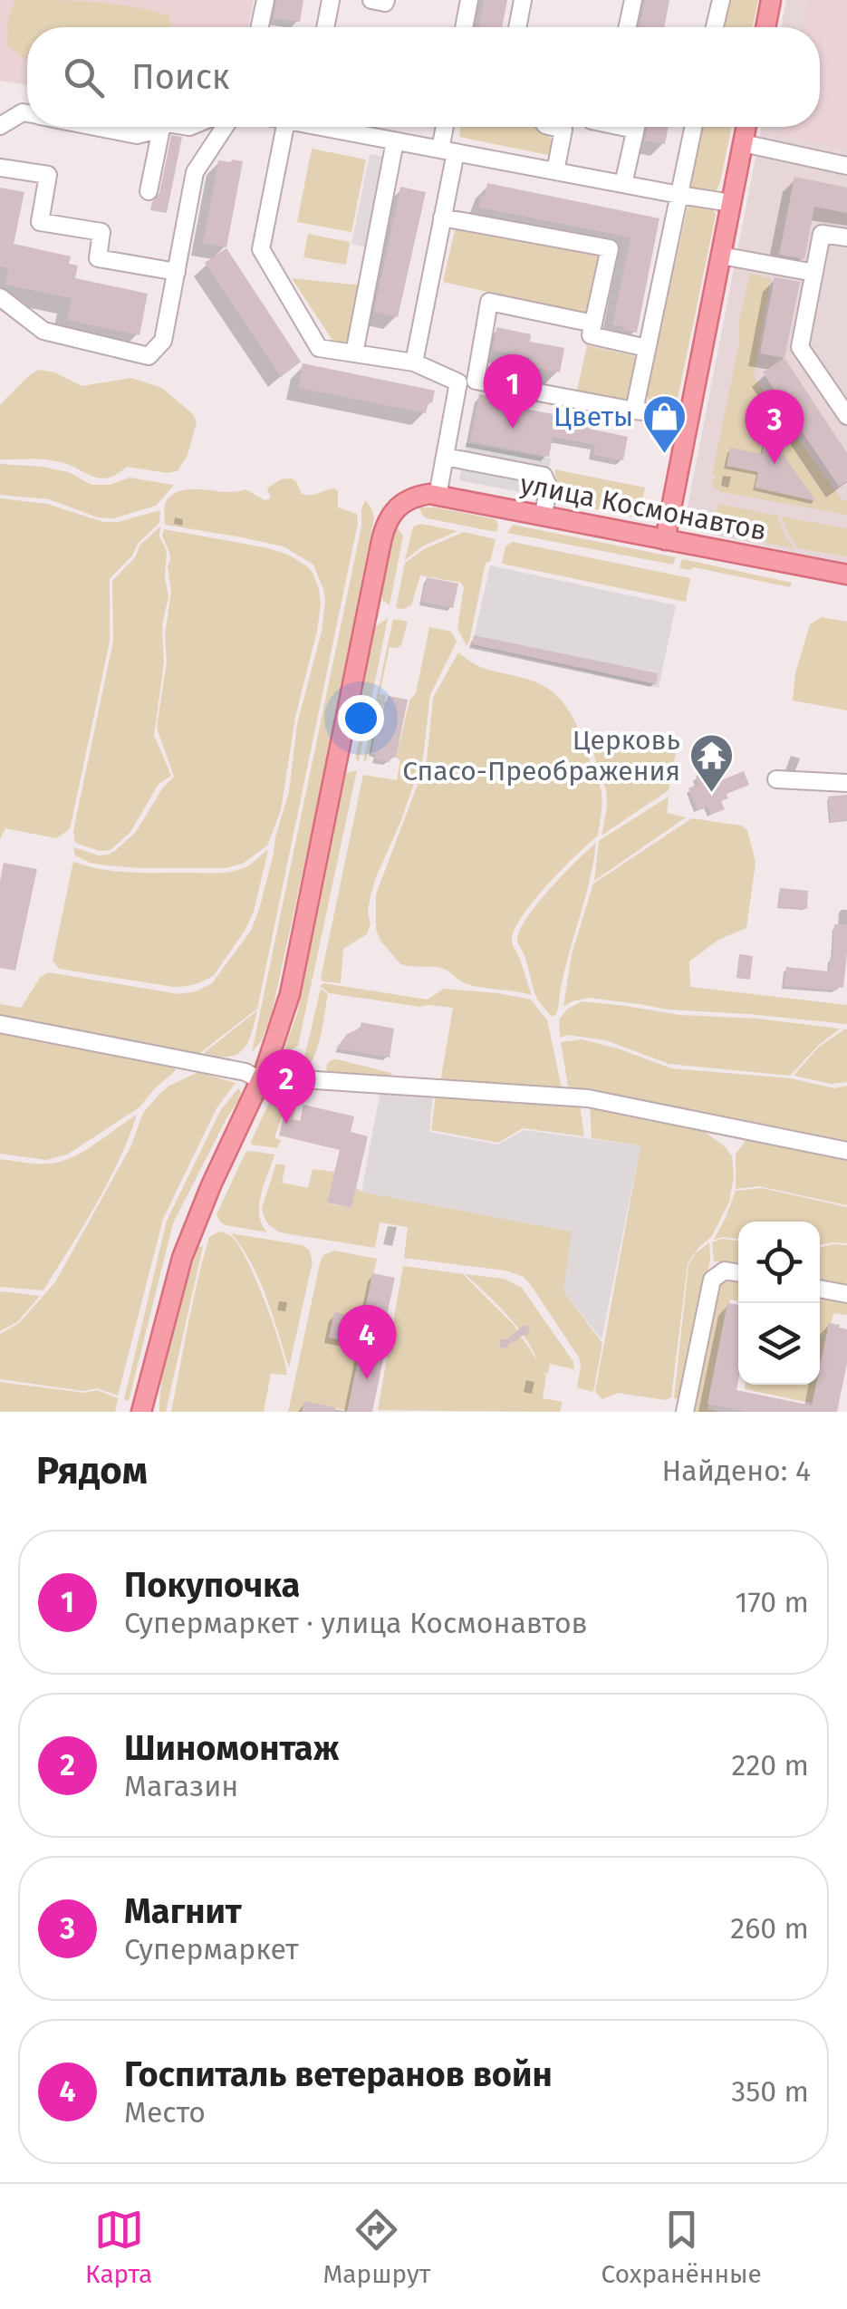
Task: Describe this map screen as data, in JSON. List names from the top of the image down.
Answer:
{
  "streets": {
    "main road": ["улица Космонавтов"]
  },
  "places": {
    "shop": ["Цветы"],
    "temple": ["Церковь Спасо-Преображения"]
  },
  "page": {
    "search": "Поиск",
    "pins": [
      "1",
      "3",
      "2",
      "4"
    ],
    "heading": ["Рядом", "Найдено: 4"],
    "list": [
      {
        "mark": "1",
        "name": "Покупочка",
        "note": "Супермаркет · улица Космонавтов",
        "value": "170 m"
      },
      {
        "mark": "2",
        "name": "Шиномонтаж",
        "note": "Магазин",
        "value": "220 m"
      },
      {
        "mark": "3",
        "name": "Магнит",
        "note": "Супермаркет",
        "value": "260 m"
      },
      {
        "mark": "4",
        "name": "Госпиталь ветеранов войн",
        "note": "Место",
        "value": "350 m"
      }
    ],
    "nav": ["Карта", "Маршрут", "Сохранённые"]
  }
}
